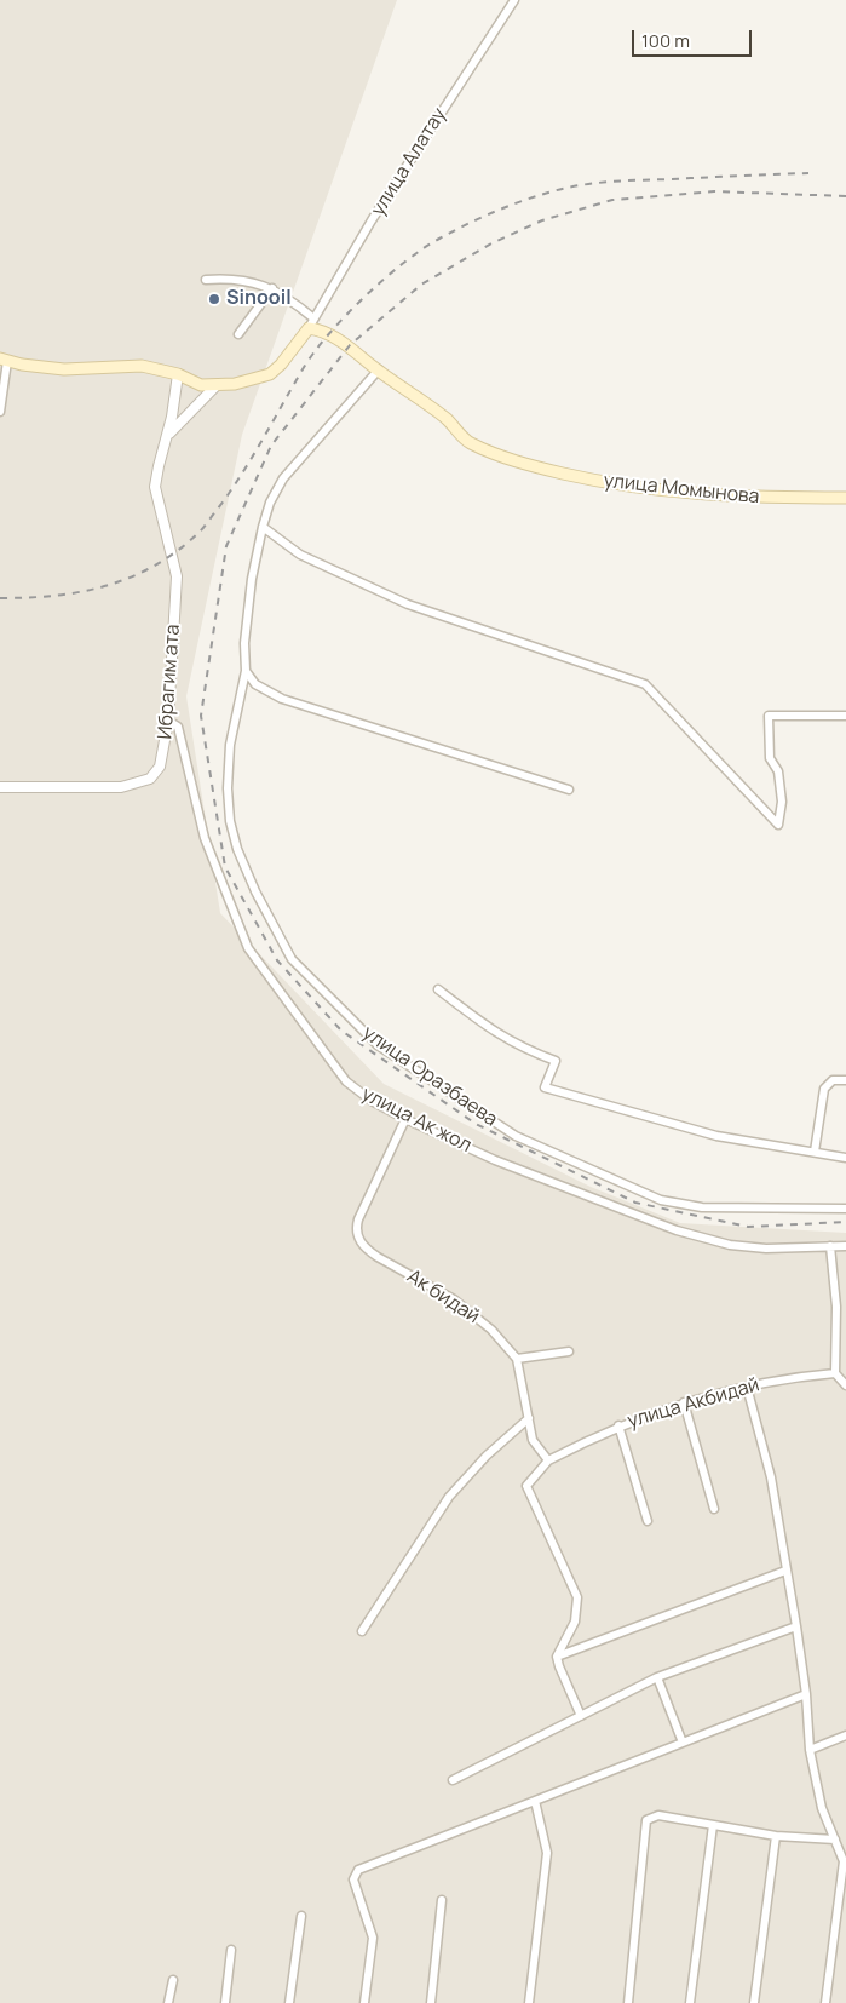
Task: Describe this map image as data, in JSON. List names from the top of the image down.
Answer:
{
  "streets": {
    "main road": ["улица Момынова"],
    "street": [
      "улица Алатау",
      "Ибрагим ата",
      "улица Оразбаева",
      "улица Ак жол",
      "Ак бидай",
      "улица Акбидай"
    ]
  },
  "crossings": [
    ["улица Алатау", "улица Момынова"],
    ["улица Момынова", "улица Оразбаева"],
    ["Ибрагим ата", "улица Ак жол"],
    ["улица Ак жол", "Ак бидай"],
    ["Ак бидай", "улица Акбидай"]
  ],
  "places": ["Sinooil"],
  "scale_bar": "100 m"
}
